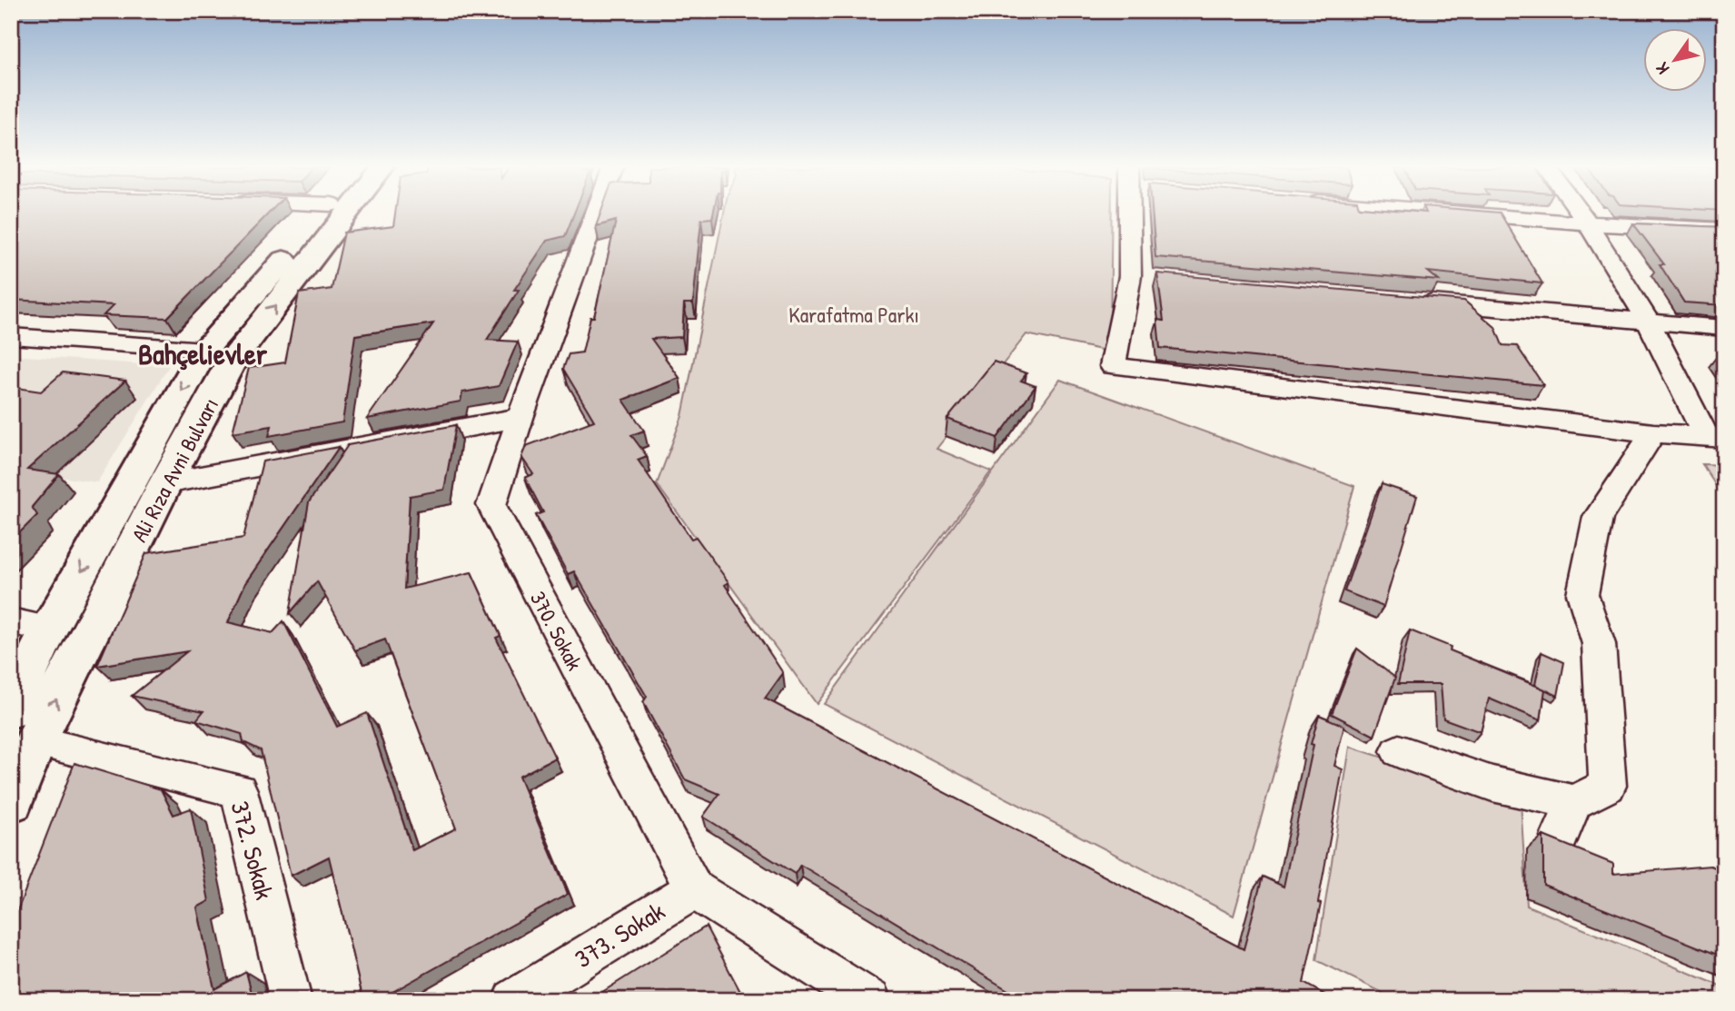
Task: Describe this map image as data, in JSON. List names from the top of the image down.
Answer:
{
  "streets": {
    "main road": ["Ali Rıza Avni Bulvarı"],
    "street": ["370. Sokak", "372. Sokak", "373. Sokak"]
  },
  "crossings": [
    ["Ali Rıza Avni Bulvarı", "372. Sokak"],
    ["370. Sokak", "373. Sokak"]
  ],
  "districts": ["Bahçelievler"],
  "parks": ["Karafatma Parkı"],
  "north": "bottom left"
}
